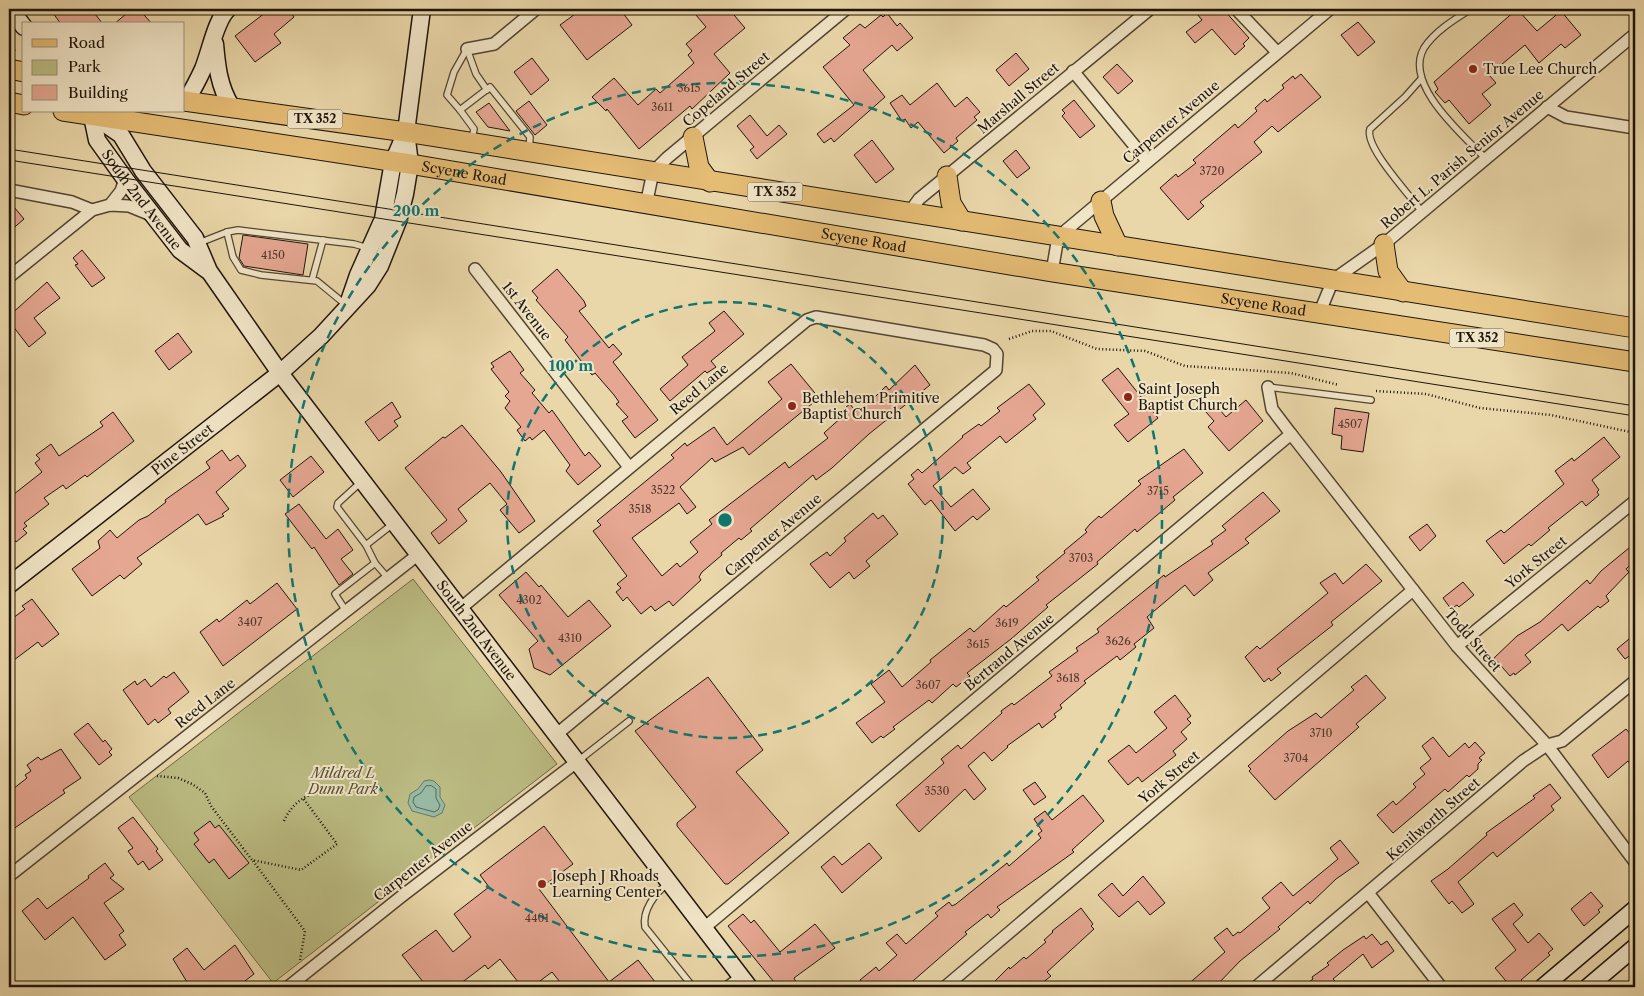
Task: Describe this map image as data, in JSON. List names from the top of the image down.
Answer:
{
  "streets": {
    "main road": [
      "TX 352",
      "Scyene Road",
      "South 2nd Avenue",
      "Pine Street"
    ],
    "street": [
      "Copeland Street",
      "Marshall Street",
      "Carpenter Avenue",
      "Robert L. Parish Senior Avenue",
      "1st Avenue",
      "Reed Lane",
      "York Street",
      "Todd Street",
      "Bertrand Avenue",
      "Kenilworth Street"
    ]
  },
  "crossings": [
    ["Copeland Street", "TX 352"],
    ["Marshall Street", "TX 352"],
    ["TX 352", "Carpenter Avenue"],
    ["TX 352", "Robert L. Parish Senior Avenue"],
    ["TX 352", "Scyene Road"],
    ["TX 352", "South 2nd Avenue"],
    ["Carpenter Avenue", "South 2nd Avenue"],
    ["Carpenter Avenue", "Reed Lane"],
    ["Scyene Road", "South 2nd Avenue"],
    ["Scyene Road", "Pine Street"],
    ["South 2nd Avenue", "Reed Lane"],
    ["South 2nd Avenue", "Pine Street"],
    ["South 2nd Avenue", "Bertrand Avenue"],
    ["1st Avenue", "Reed Lane"],
    ["York Street", "Todd Street"],
    ["Todd Street", "Bertrand Avenue"],
    ["Todd Street", "Kenilworth Street"]
  ],
  "parks": ["Mildred L Dunn Park"],
  "places": [
    "True Lee Church",
    "Saint Joseph Baptist Church",
    "Bethlehem Primitive Baptist Church",
    "Joseph J Rhoads Learning Center"
  ],
  "house_numbers": [
    "3615",
    "3611",
    "3720",
    "4150",
    "4507",
    "3522",
    "3715",
    "3518",
    "3703",
    "4302",
    "3407",
    "3619",
    "4310",
    "3626",
    "3615",
    "3618",
    "3607",
    "3710",
    "3704",
    "3530",
    "4401"
  ],
  "legend": ["Road", "Park", "Building"],
  "rings": ["200 m", "100 m"]
}
